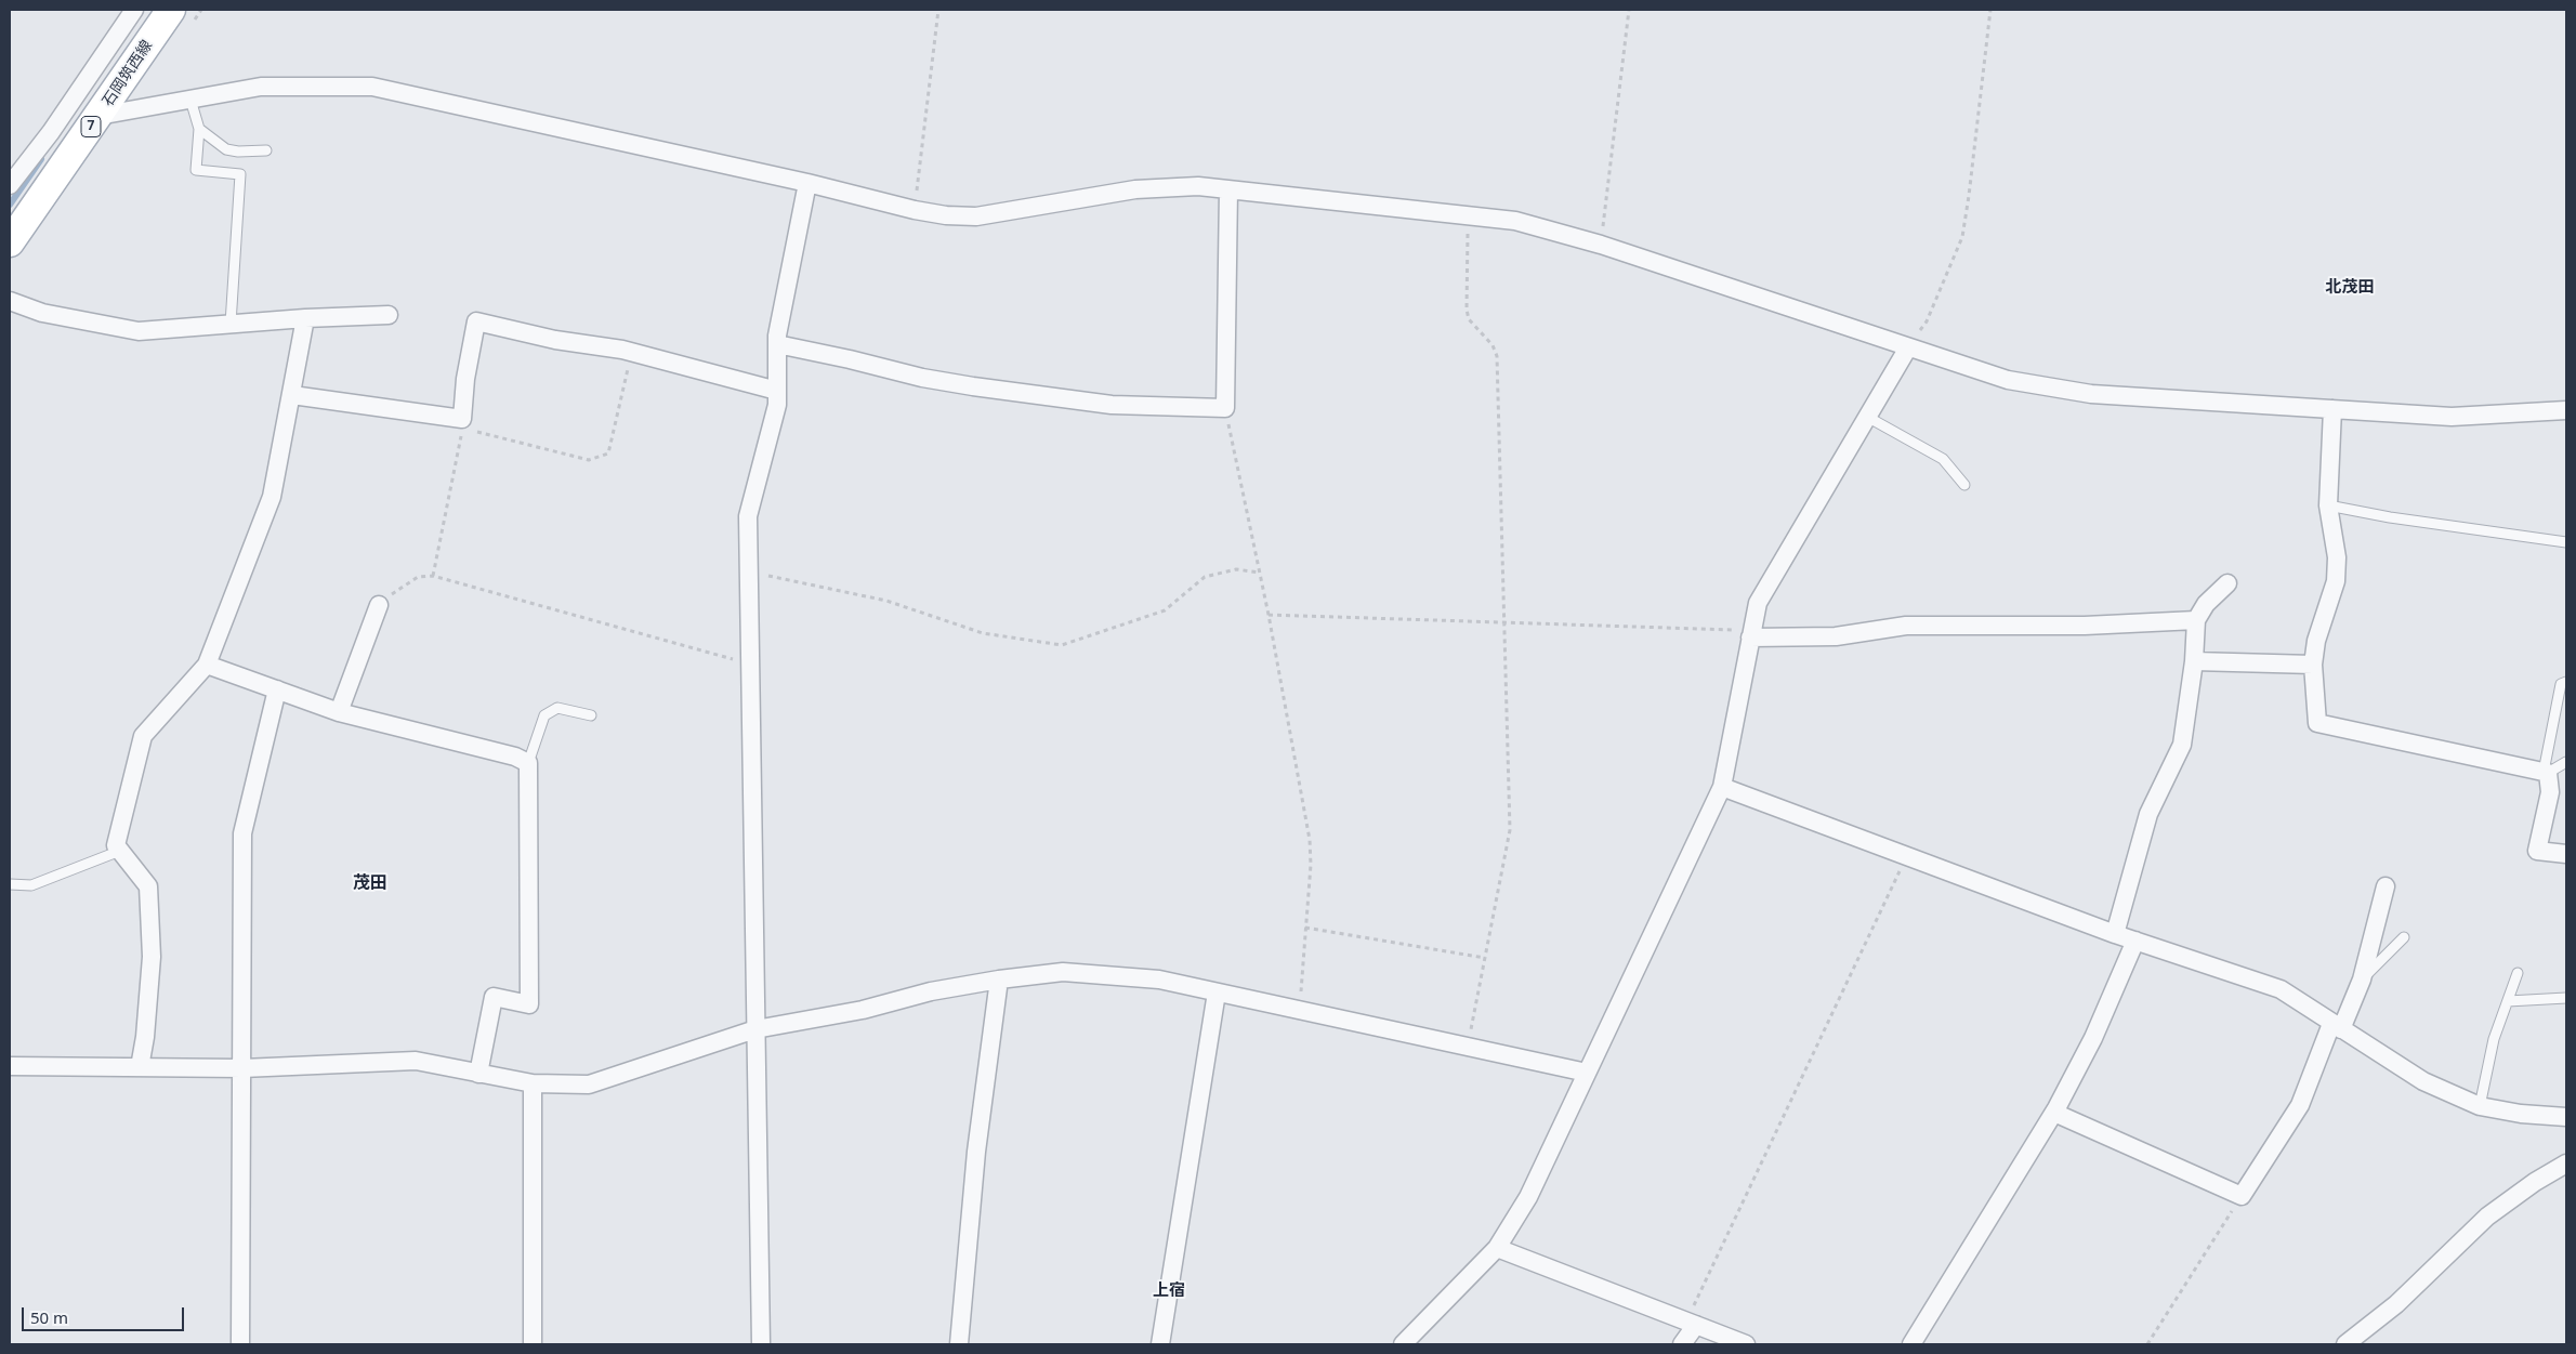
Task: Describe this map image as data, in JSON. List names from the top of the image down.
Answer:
{
  "streets": {
    "main road": ["石岡筑西線", "7"]
  },
  "districts": ["北茂田", "茂田", "上宿"],
  "scale_bar": "50 m"
}
